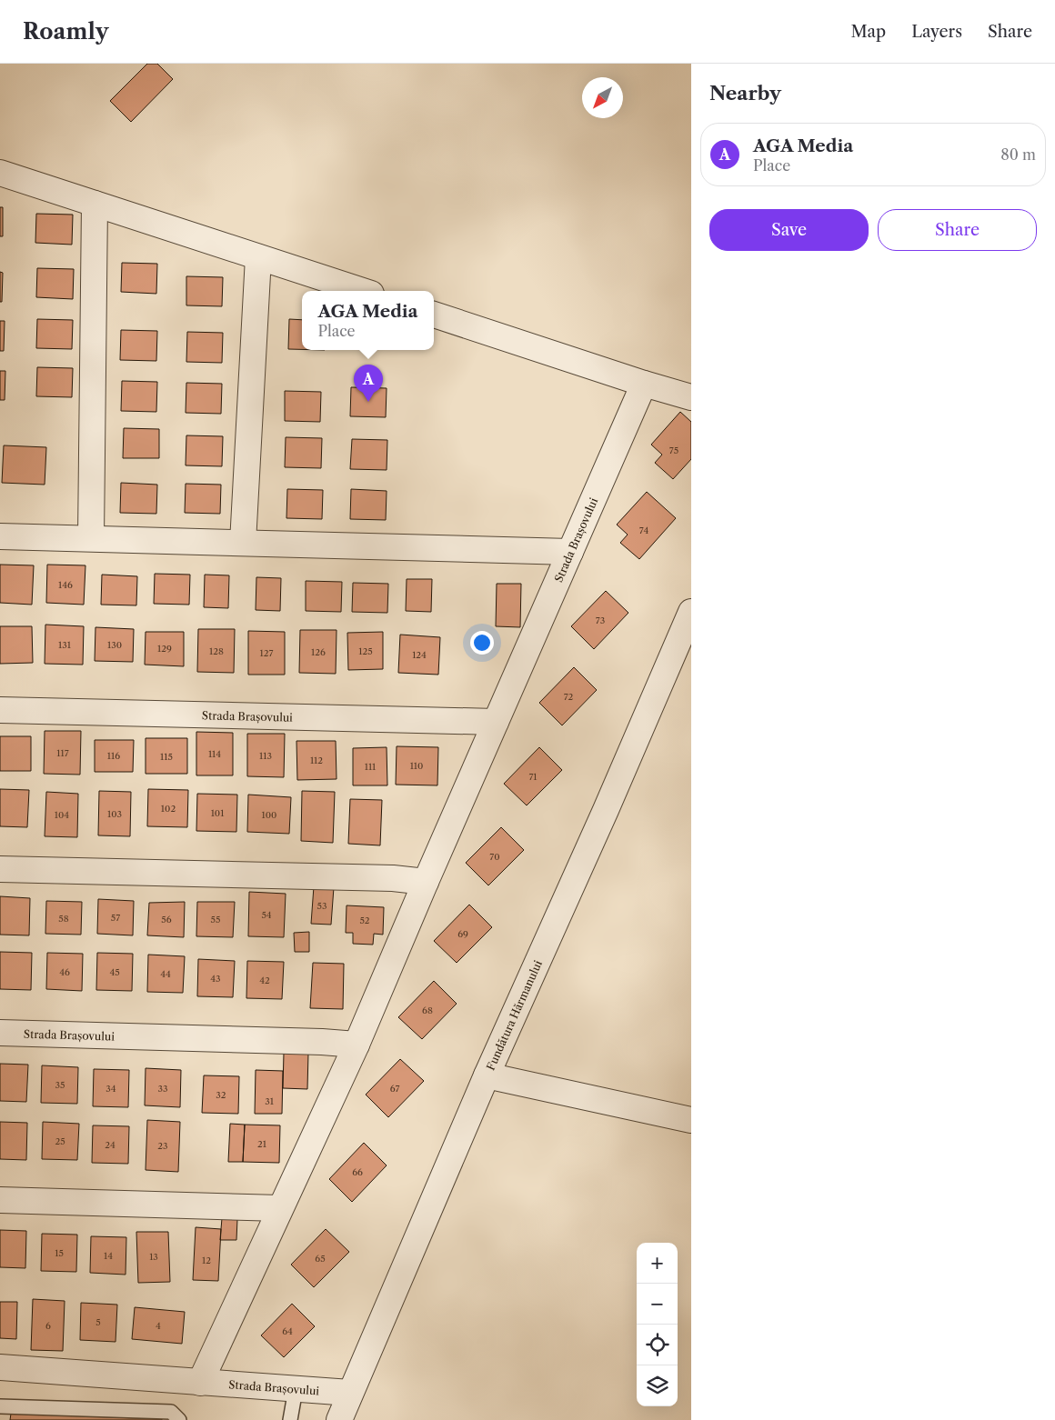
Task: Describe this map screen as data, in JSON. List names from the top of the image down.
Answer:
{
  "streets": {
    "street": ["Strada Brașovului", "Fundătura Hărmanului"]
  },
  "crossings": [
    ["Strada Brașovului", "Fundătura Hărmanului"]
  ],
  "house_numbers": [
    "75",
    "74",
    "146",
    "73",
    "131",
    "130",
    "129",
    "128",
    "125",
    "126",
    "127",
    "124",
    "72",
    "117",
    "114",
    "116",
    "113",
    "115",
    "112",
    "110",
    "111",
    "71",
    "102",
    "101",
    "103",
    "104",
    "100",
    "70",
    "53",
    "54",
    "57",
    "58",
    "56",
    "55",
    "52",
    "69",
    "46",
    "45",
    "44",
    "43",
    "42",
    "68",
    "35",
    "34",
    "33",
    "67",
    "32",
    "31",
    "25",
    "21",
    "24",
    "23",
    "66",
    "15",
    "14",
    "13",
    "65",
    "12",
    "5",
    "6",
    "4",
    "64"
  ],
  "north": "bottom left",
  "page": {
    "header": "Roamly",
    "nav": ["Map", "Layers", "Share"],
    "heading": "Nearby",
    "list": [
      {
        "mark": "A",
        "name": "AGA Media",
        "note": "Place",
        "value": "80 m"
      }
    ],
    "buttons": ["Save", "Share"],
    "popup": ["AGA Media", "Place"],
    "pins": "A",
    "map_buttons": ["+", "−"]
  }
}
